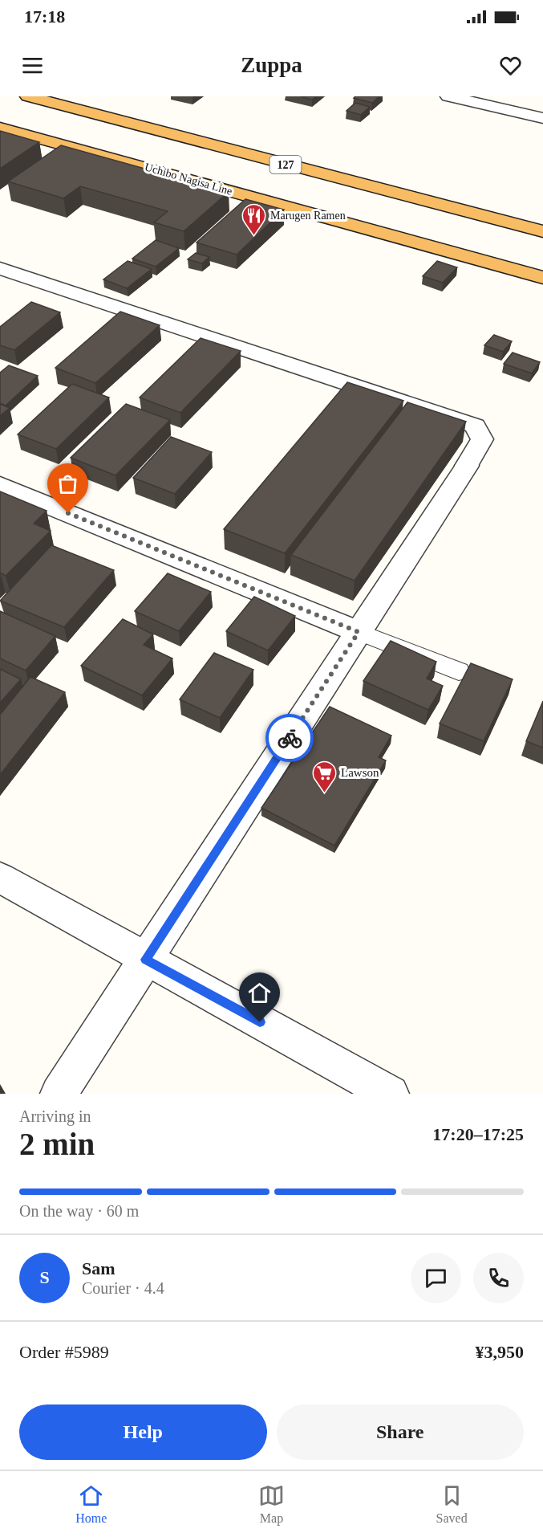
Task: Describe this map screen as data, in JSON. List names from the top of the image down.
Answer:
{
  "streets": {
    "highway": ["127", "Uchibo Nagisa Line"]
  },
  "places": {
    "restaurant": ["Marugen Ramen"],
    "supermarket": ["Lawson"]
  },
  "page": {
    "status": "17:18",
    "header": "Zuppa",
    "heading": ["2 min", "Arriving in", "17:20–17:25"],
    "panel": [
      "Sam",
      "Courier · 4.4",
      "Order #5989",
      "¥3,950"
    ],
    "bar": "On the way · 60 m",
    "round": "S",
    "buttons": ["Help", "Share"],
    "tabs": ["Home", "Map", "Saved"]
  }
}
